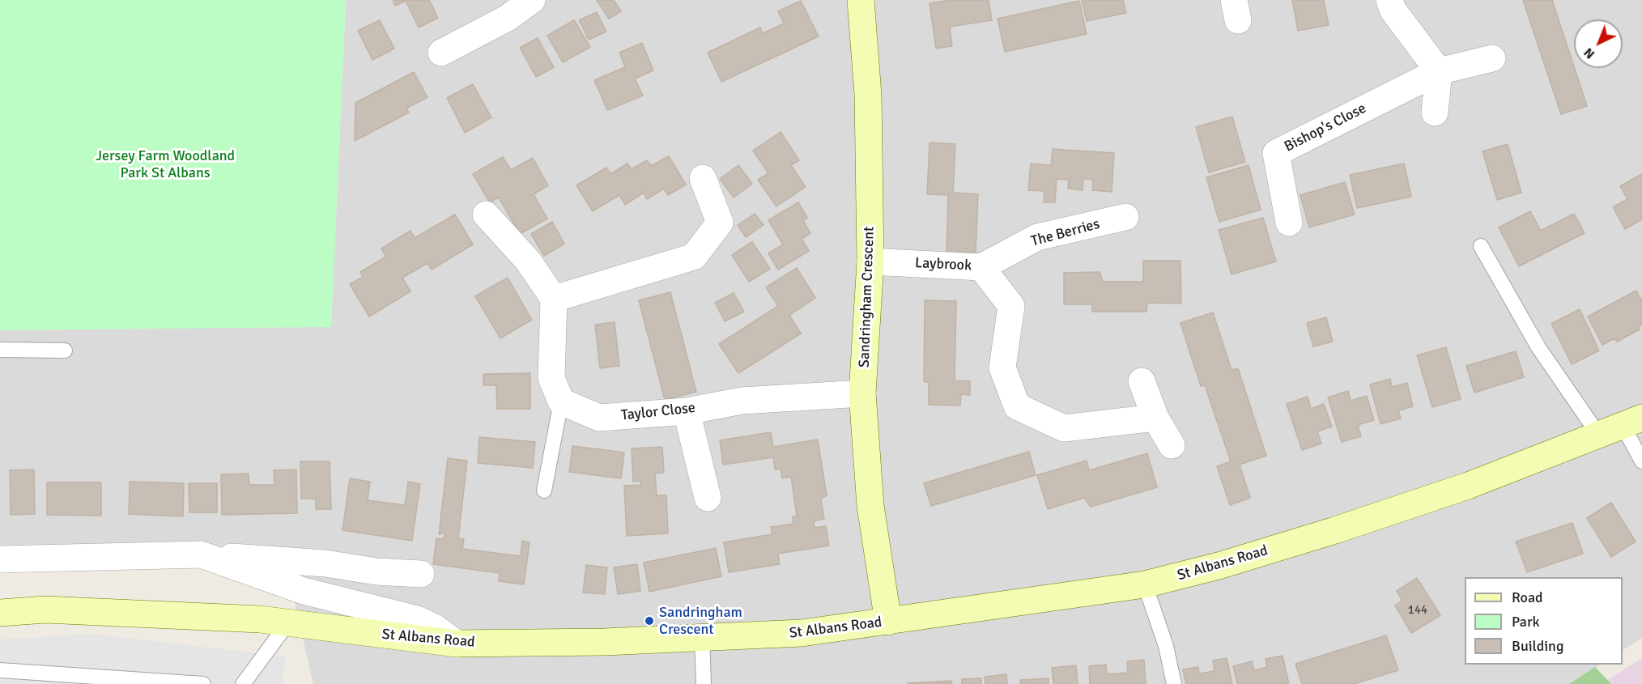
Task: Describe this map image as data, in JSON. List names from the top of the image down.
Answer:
{
  "streets": {
    "main road": ["Sandringham Crescent", "St Albans Road"],
    "street": [
      "Bishop's Close",
      "The Berries",
      "Laybrook",
      "Taylor Close"
    ]
  },
  "crossings": [
    ["The Berries", "Laybrook"],
    ["Laybrook", "Sandringham Crescent"],
    ["Sandringham Crescent", "Taylor Close"],
    ["Sandringham Crescent", "St Albans Road"]
  ],
  "parks": ["Jersey Farm Woodland Park St Albans"],
  "places": ["Sandringham Crescent"],
  "house_numbers": ["144"],
  "legend": ["Road", "Park", "Building"],
  "north": "bottom left"
}
